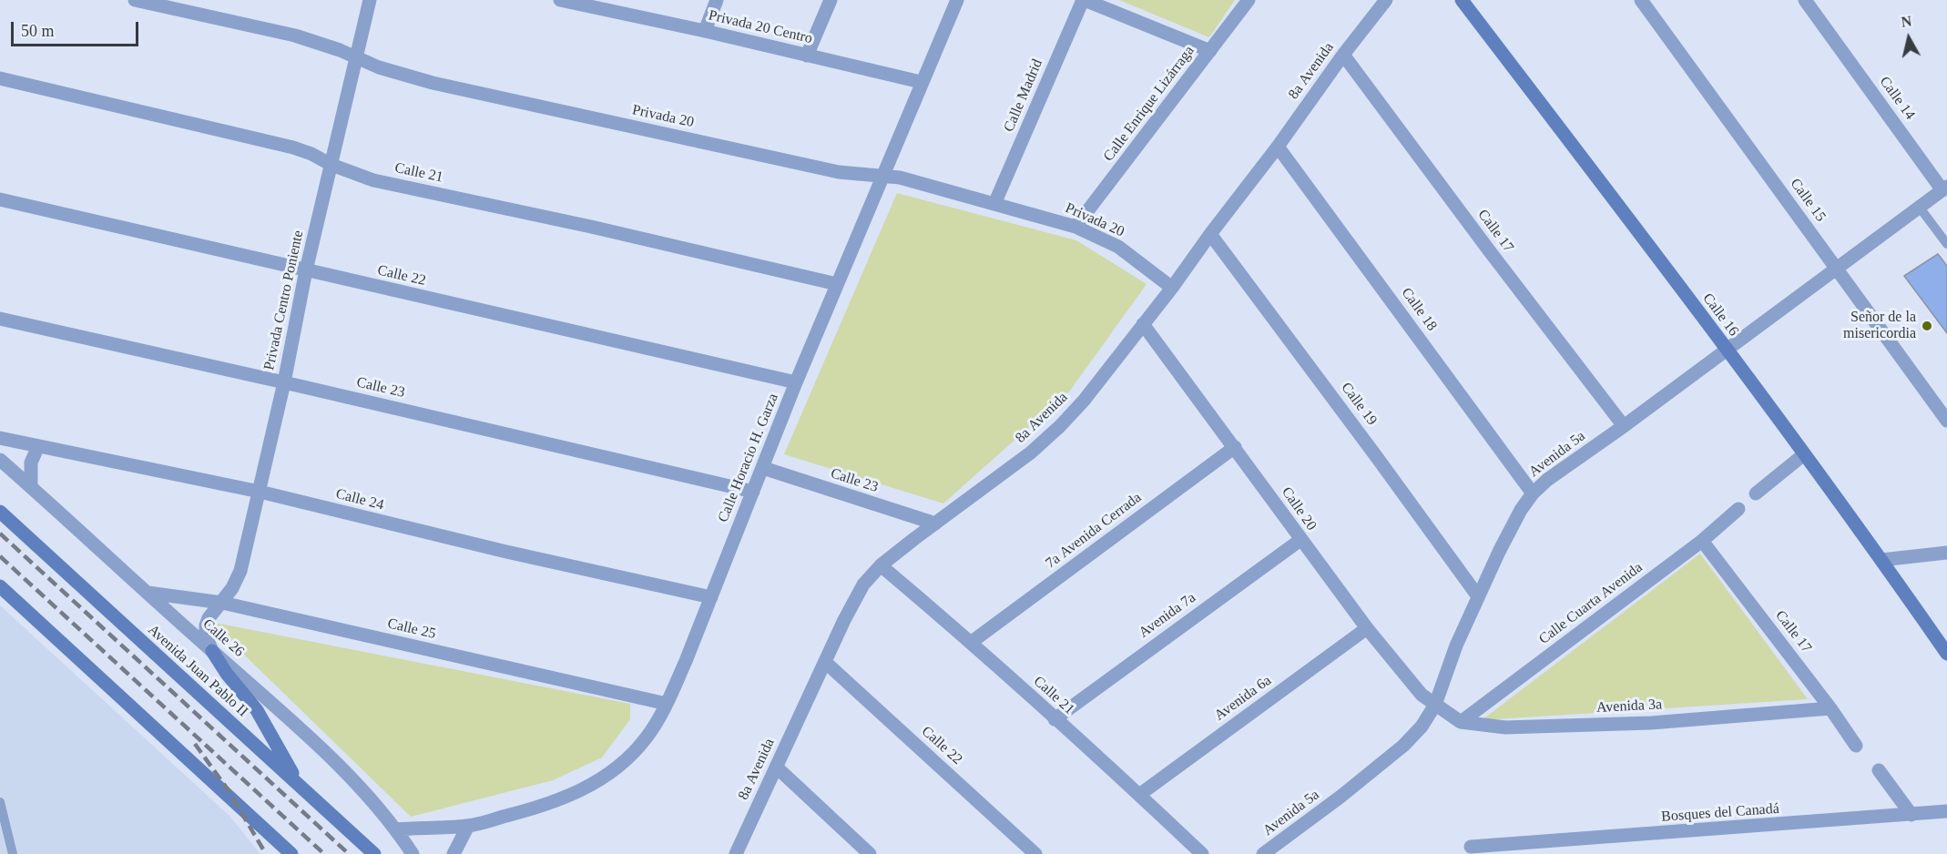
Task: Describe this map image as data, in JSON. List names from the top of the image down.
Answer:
{
  "streets": {
    "main road": ["Calle 16", "Avenida Juan Pablo II"],
    "street": [
      "Privada 20 Centro",
      "8a Avenida",
      "Calle Madrid",
      "Calle 14",
      "Calle Enrique Lizárraga",
      "Privada 20",
      "Calle 21",
      "Calle 15",
      "Calle 17",
      "Calle 22",
      "Privada Centro Poniente",
      "Calle 18",
      "Calle 23",
      "Calle 19",
      "Avenida 5a",
      "Calle Horacio H. Garza",
      "Calle 24",
      "Calle 20",
      "7a Avenida Cerrada",
      "Calle Cuarta Avenida",
      "Avenida 7a",
      "Calle 25",
      "Calle 26",
      "Avenida 6a",
      "Avenida 3a",
      "Bosques del Canadá"
    ]
  },
  "crossings": [
    ["Privada 20 Centro", "Calle Horacio H. Garza"],
    ["8a Avenida", "Privada 20"],
    ["8a Avenida", "Calle 21"],
    ["8a Avenida", "Calle 17"],
    ["8a Avenida", "Calle 22"],
    ["8a Avenida", "Calle 18"],
    ["8a Avenida", "Calle 23"],
    ["8a Avenida", "Calle 19"],
    ["8a Avenida", "Calle 20"],
    ["Calle Madrid", "Privada 20"],
    ["Calle 14", "Avenida 5a"],
    ["Calle Enrique Lizárraga", "Privada 20"],
    ["Privada 20", "Privada Centro Poniente"],
    ["Privada 20", "Calle Horacio H. Garza"],
    ["Calle 21", "Privada Centro Poniente"],
    ["Calle 21", "Calle Horacio H. Garza"],
    ["Calle 21", "7a Avenida Cerrada"],
    ["Calle 21", "Avenida 7a"],
    ["Calle 21", "Avenida 6a"],
    ["Calle 15", "Avenida 5a"],
    ["Calle 17", "Avenida 5a"],
    ["Calle 17", "Calle Cuarta Avenida"],
    ["Calle 17", "Avenida 3a"],
    ["Calle 22", "Privada Centro Poniente"],
    ["Calle 22", "Calle Horacio H. Garza"],
    ["Privada Centro Poniente", "Calle 23"],
    ["Privada Centro Poniente", "Calle 24"],
    ["Privada Centro Poniente", "Calle 25"],
    ["Privada Centro Poniente", "Calle 26"],
    ["Calle 18", "Avenida 5a"],
    ["Calle 16", "Avenida 5a"],
    ["Calle 23", "Calle Horacio H. Garza"],
    ["Calle 19", "Avenida 5a"],
    ["Avenida 5a", "Calle 20"],
    ["Avenida 5a", "Avenida 3a"],
    ["Calle Horacio H. Garza", "Calle 24"],
    ["Calle Horacio H. Garza", "Calle 25"],
    ["Calle Horacio H. Garza", "Calle 26"],
    ["Calle 20", "7a Avenida Cerrada"],
    ["Calle 20", "Avenida 7a"],
    ["Calle 20", "Avenida 6a"],
    ["Calle 20", "Avenida 3a"],
    ["Calle Cuarta Avenida", "Avenida 3a"],
    ["Calle 25", "Calle 26"]
  ],
  "places": ["Señor de la misericordia"],
  "scale_bar": "50 m",
  "north": "top"
}
